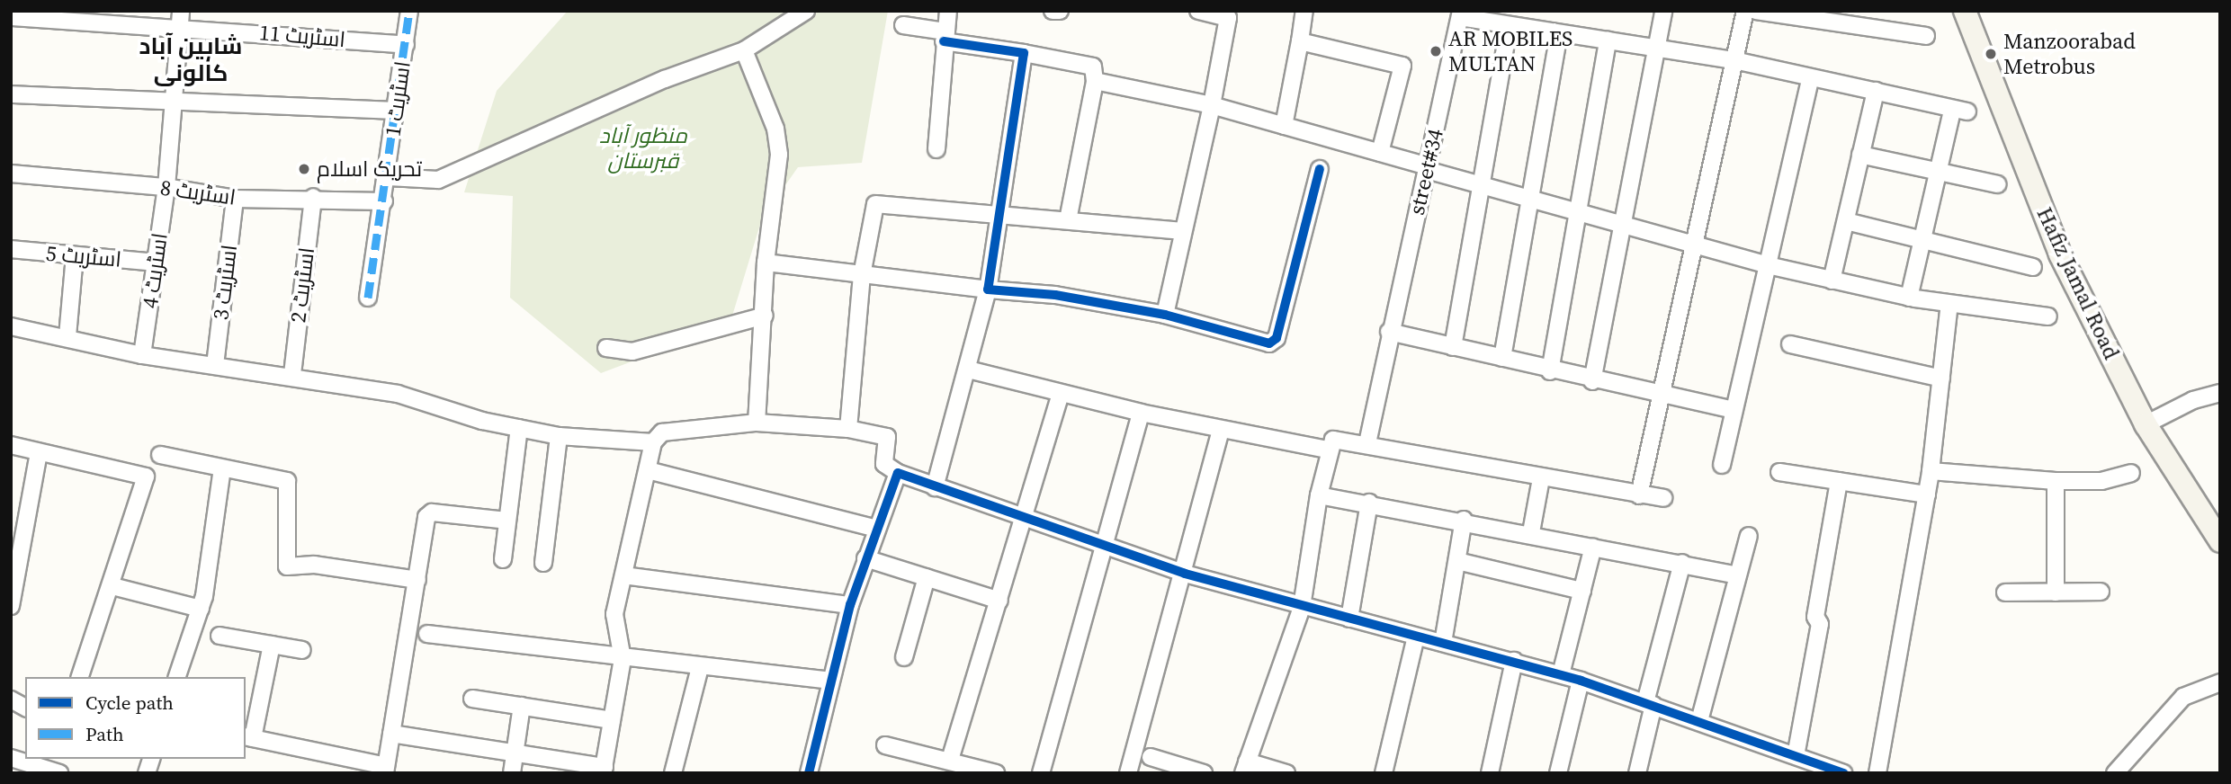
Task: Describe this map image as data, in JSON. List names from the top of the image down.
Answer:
{
  "streets": {
    "main road": ["Hafiz Jamal Road"],
    "street": [
      "اسٹریٹ 11",
      "اسٹریٹ 1",
      "street#34",
      "اسٹریٹ 8",
      "اسٹریٹ 5",
      "اسٹریٹ 4",
      "اسٹریٹ 3",
      "اسٹریٹ 2"
    ]
  },
  "crossings": [
    ["اسٹریٹ 11", "اسٹریٹ 1"],
    ["اسٹریٹ 11", "اسٹریٹ 4"],
    ["اسٹریٹ 1", "اسٹریٹ 8"],
    ["اسٹریٹ 8", "اسٹریٹ 4"],
    ["اسٹریٹ 8", "اسٹریٹ 3"],
    ["اسٹریٹ 8", "اسٹریٹ 2"],
    ["اسٹریٹ 5", "اسٹریٹ 4"]
  ],
  "districts": ["شاہین آباد کالونی"],
  "parks": ["منظور آباد قبرستان"],
  "places": ["AR MOBILES MULTAN", "Manzoorabad Metrobus", "تحریک اسلام"],
  "legend": ["Cycle path", "Path"]
}
